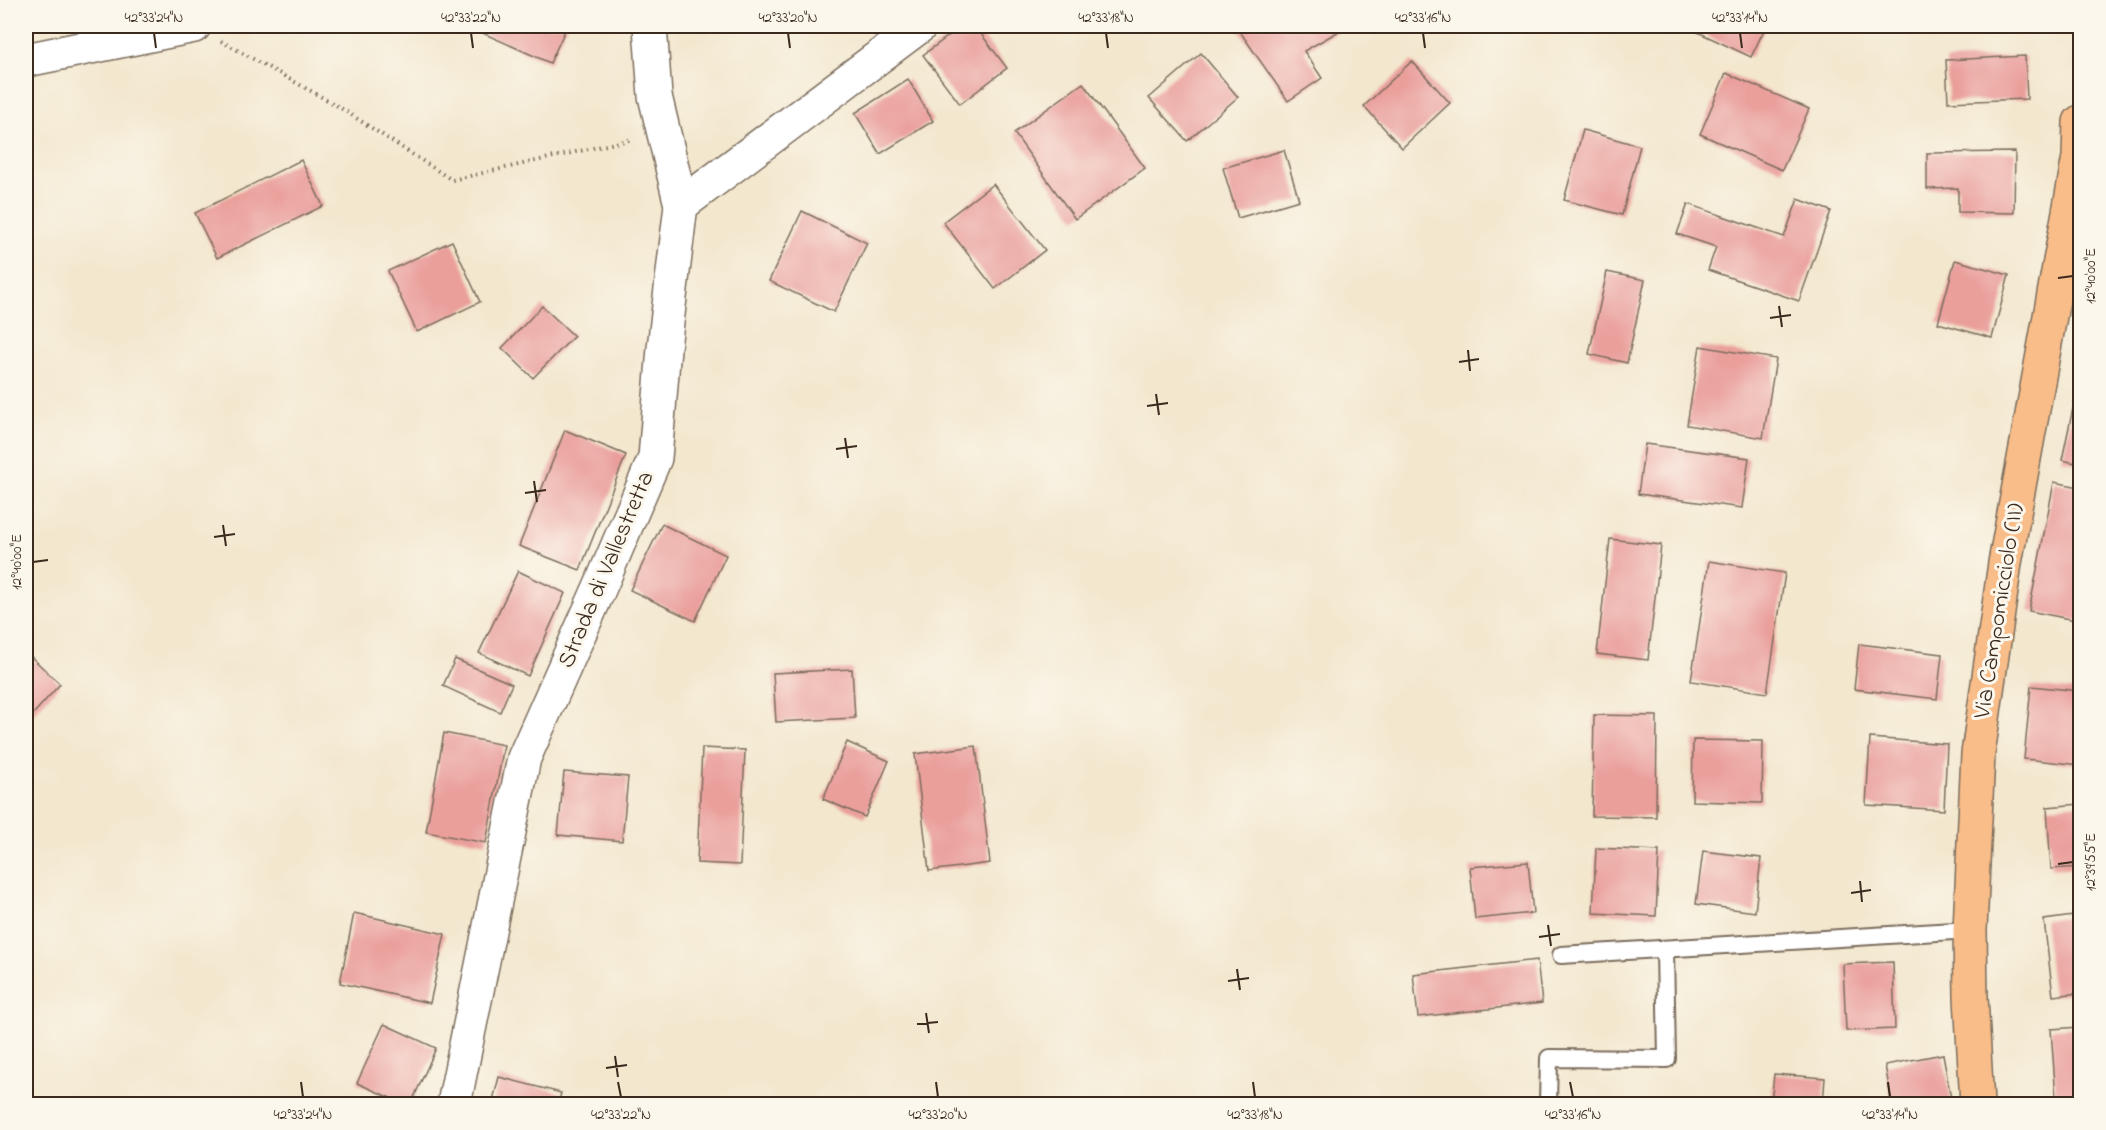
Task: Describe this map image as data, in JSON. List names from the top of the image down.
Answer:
{
  "streets": {
    "main road": ["Via Campomicciolo (II)"],
    "street": ["Strada di Vallestretta"]
  },
  "coordinates": [
    "42°33'24\"N",
    "42°33'22\"N",
    "42°33'20\"N",
    "42°33'18\"N",
    "42°33'16\"N",
    "42°33'14\"N",
    "12°40'00\"E",
    "12°39'55\"E"
  ]
}
